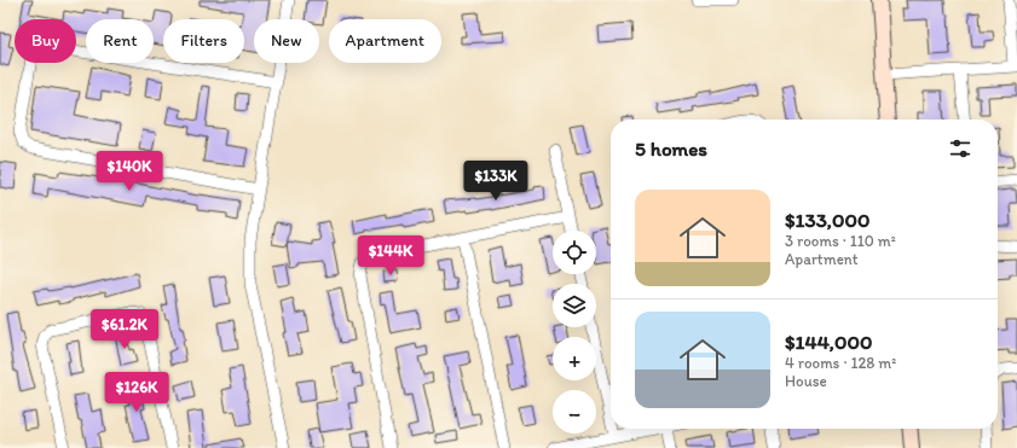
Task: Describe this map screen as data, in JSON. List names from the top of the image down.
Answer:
{
  "page": {
    "chip": [
      "Buy",
      "Rent",
      "Filters",
      "New",
      "Apartment"
    ],
    "heading": "5 homes",
    "price": [
      "$140K",
      "$133K",
      "$144K",
      "$61.2K",
      "$126K"
    ],
    "list": [
      {
        "name": "$133,000",
        "note": "3 rooms · 110 m² · Apartment"
      },
      {
        "name": "$144,000",
        "note": "4 rooms · 128 m² · House"
      }
    ],
    "map_buttons": ["+", "−"]
  }
}
